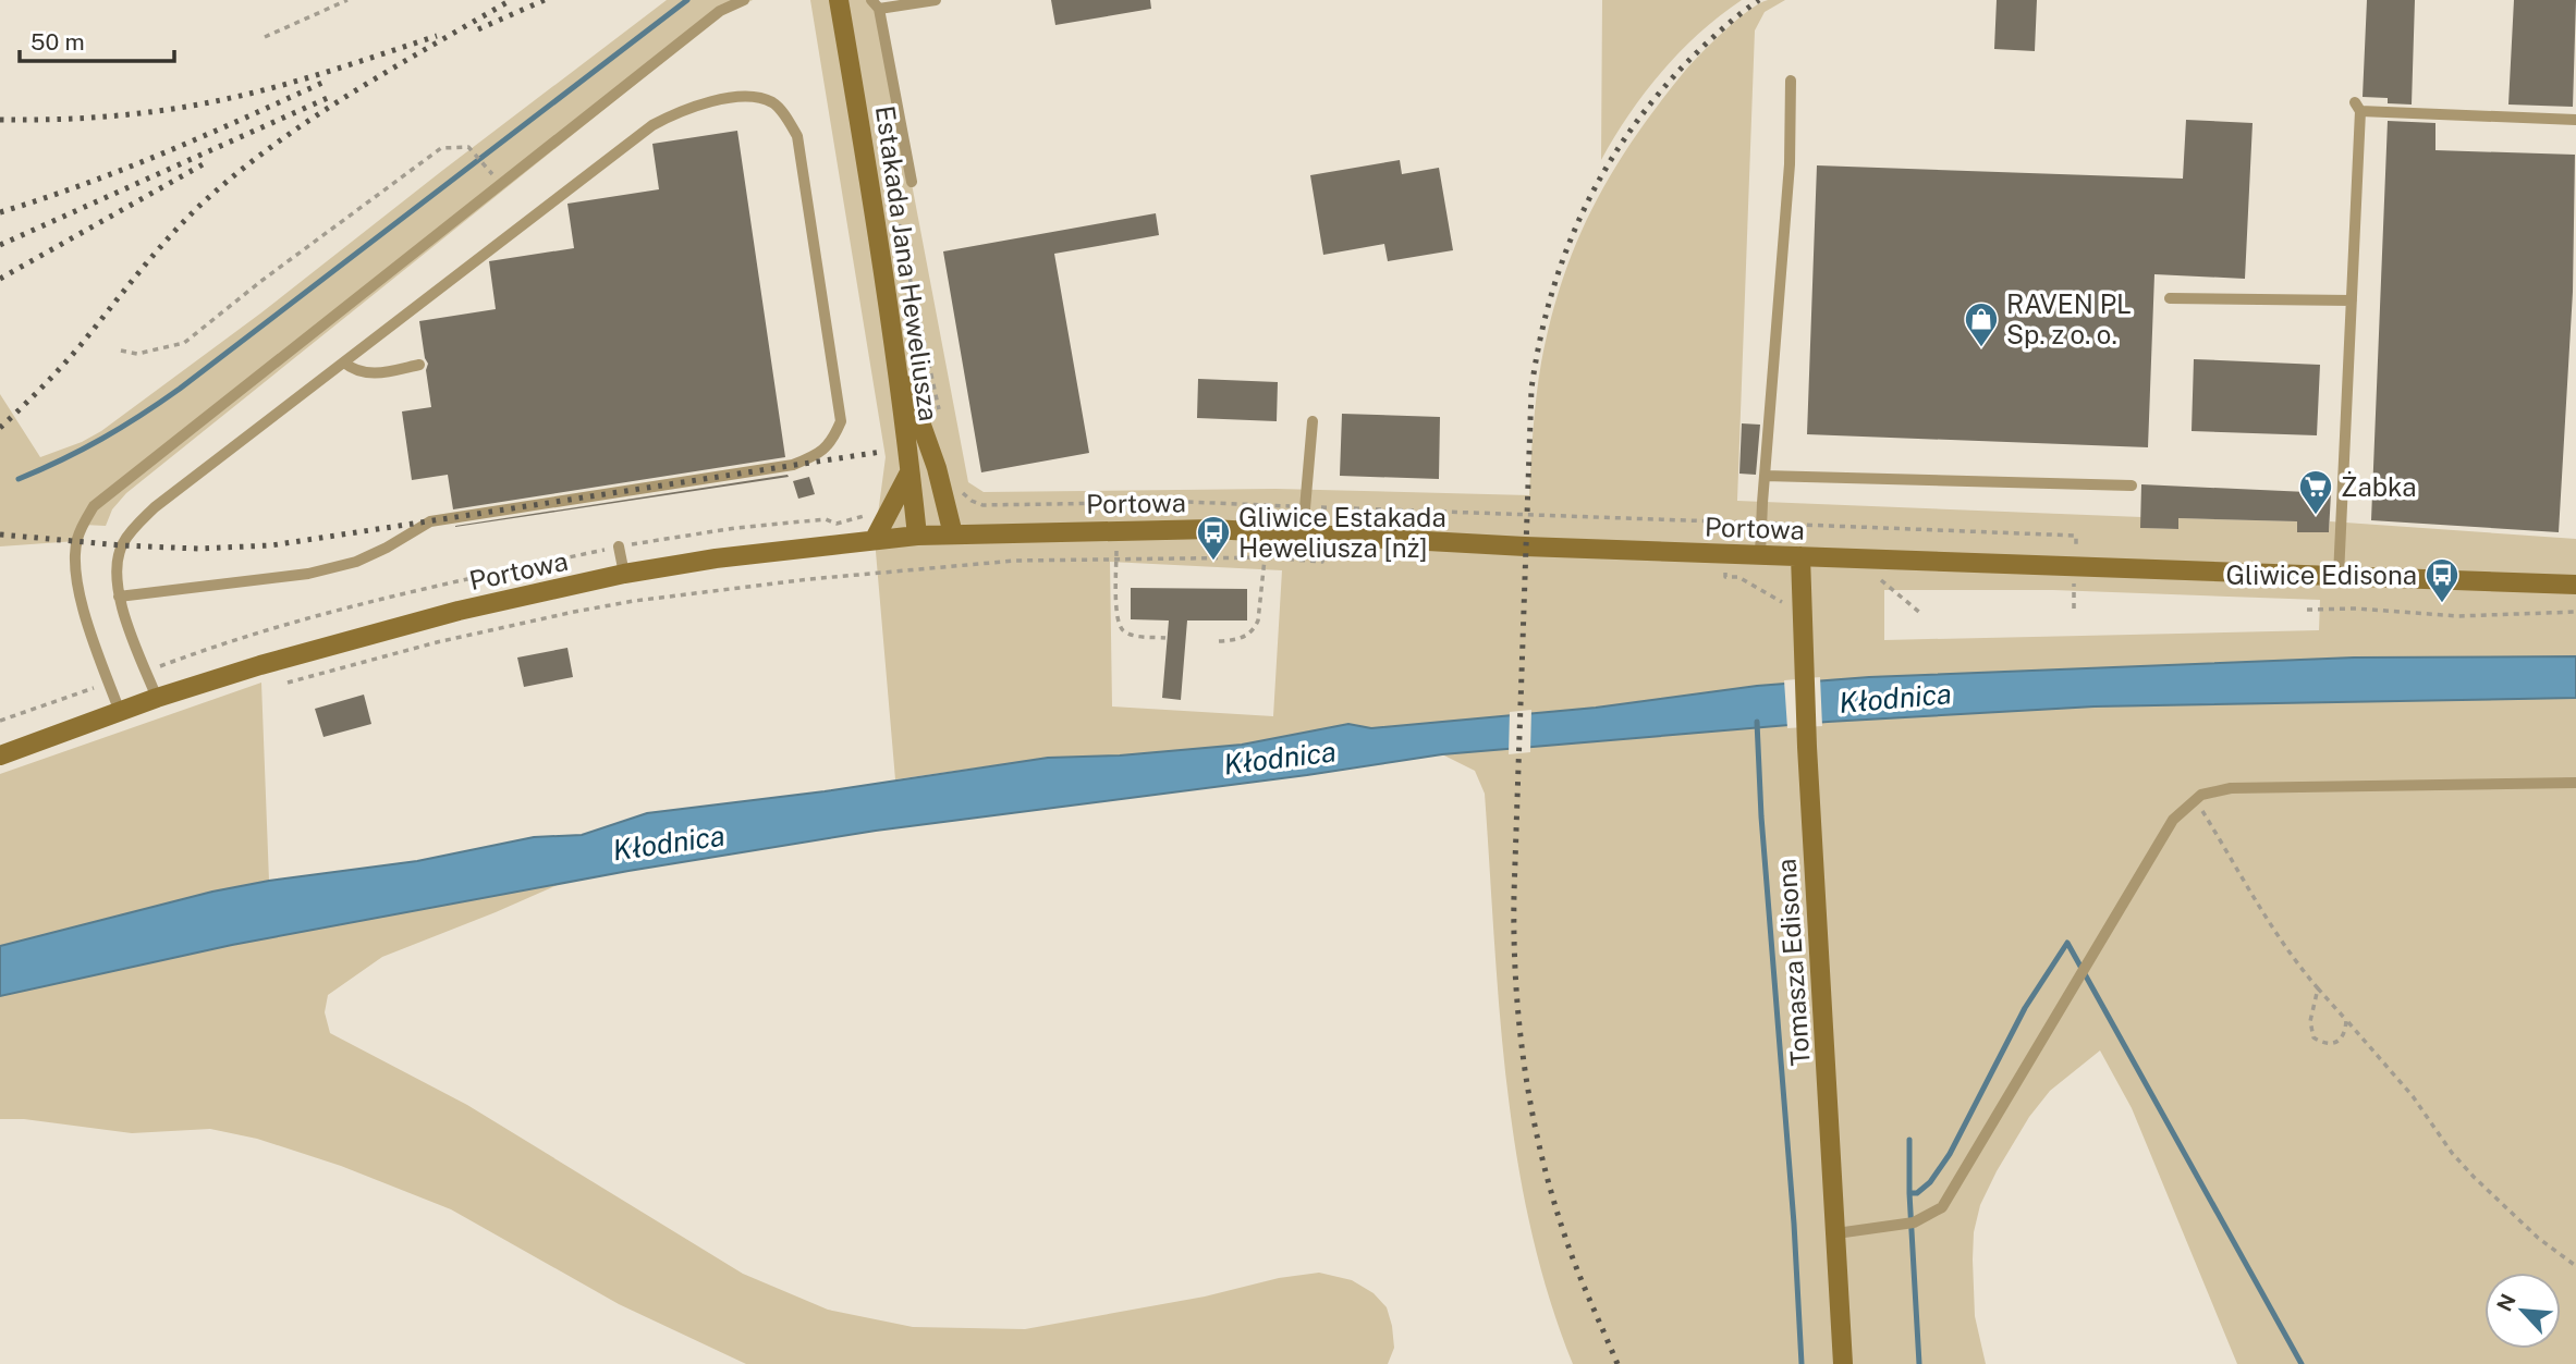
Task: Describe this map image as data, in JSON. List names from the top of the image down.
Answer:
{
  "streets": {
    "street": ["Estakada Jana Heweliusza", "Portowa", "Tomasza Edisona"]
  },
  "crossings": [
    ["Estakada Jana Heweliusza", "Portowa"],
    ["Portowa", "Tomasza Edisona"]
  ],
  "water": ["Kłodnica"],
  "places": {
    "shop": ["RAVEN PL Sp. z o. o."],
    "supermarket": ["Żabka"],
    "bus stop": ["Gliwice Estakada Heweliusza [nż]", "Gliwice Edisona"]
  },
  "scale_bar": "50 m",
  "north": "top left"
}
